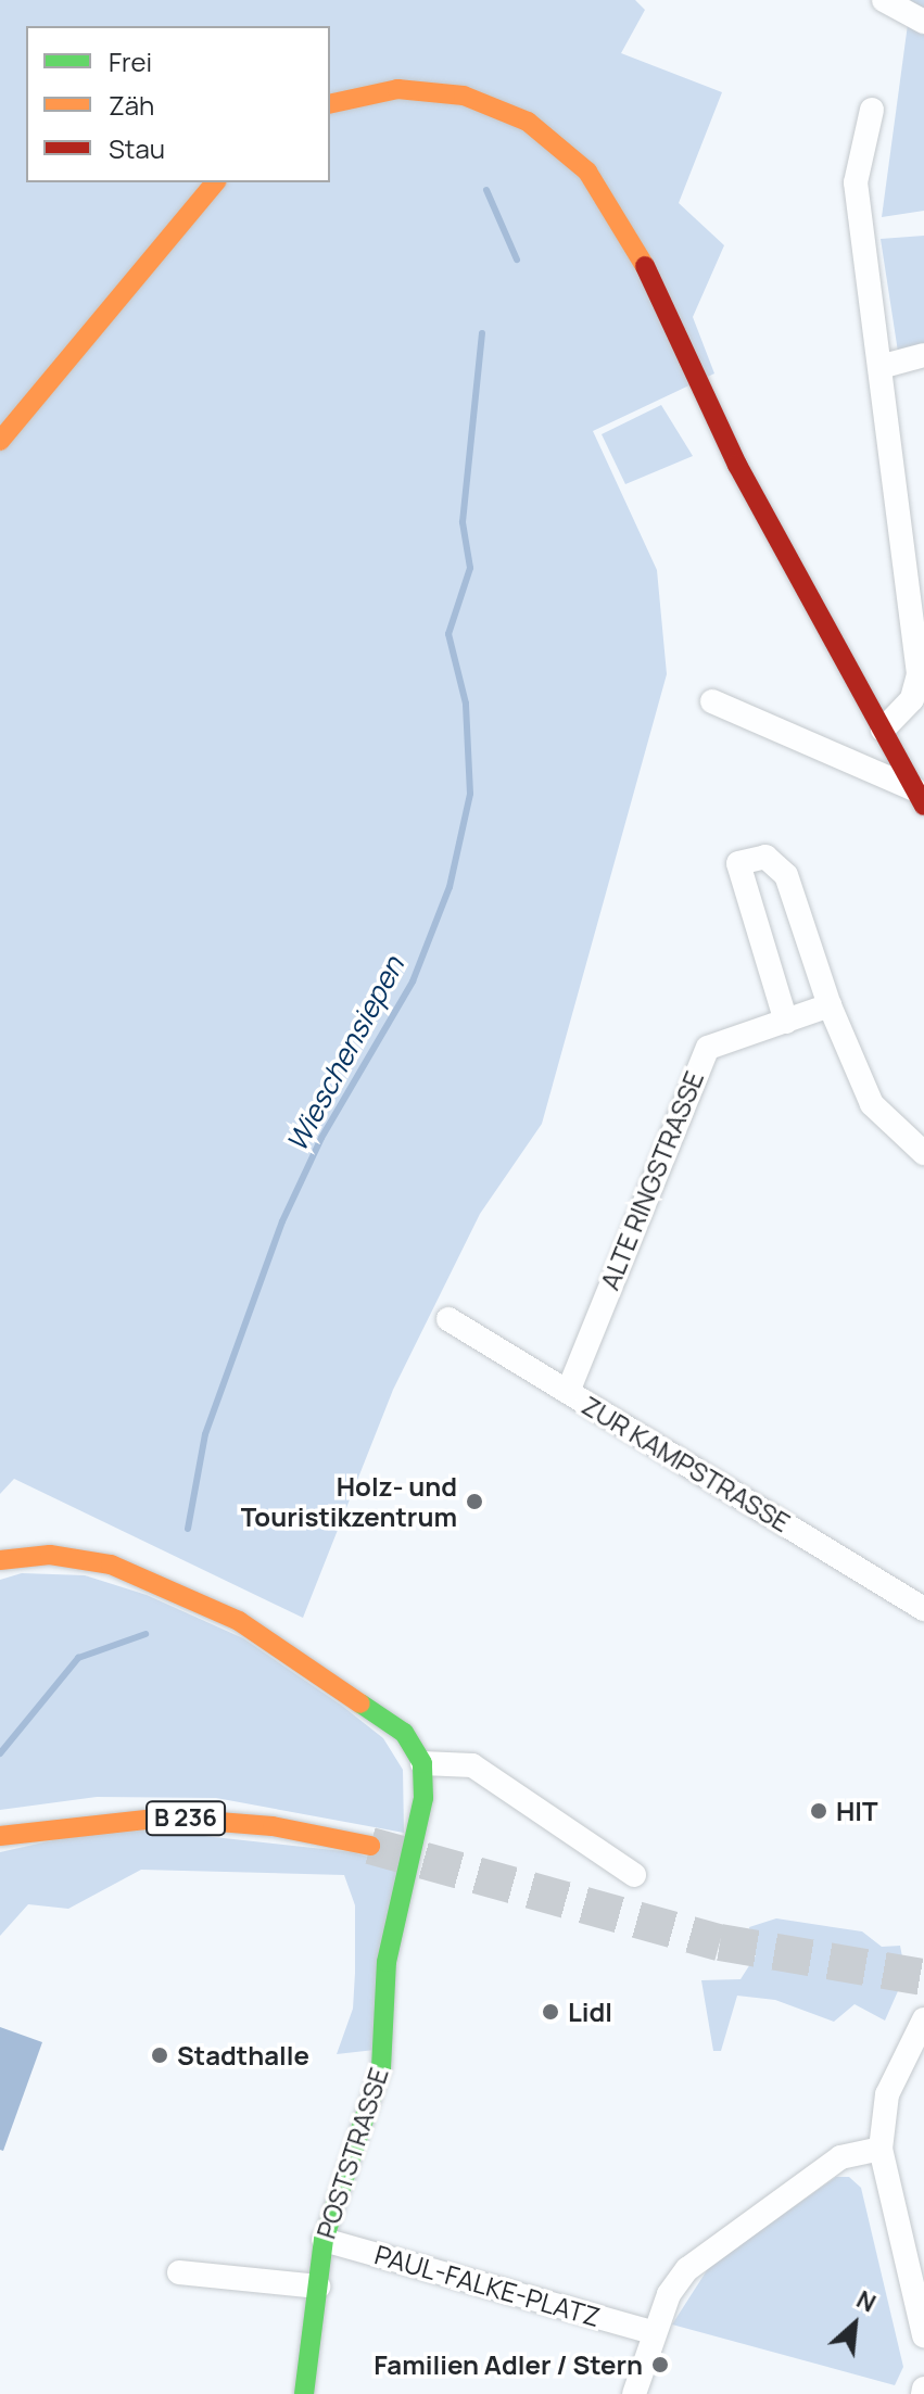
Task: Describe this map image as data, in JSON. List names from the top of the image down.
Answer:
{
  "streets": {
    "main road": ["B 236", "POSTSTRASSE"],
    "street": ["ALTE RINGSTRASSE", "ZUR KAMPSTRASSE", "PAUL-FALKE-PLATZ"]
  },
  "crossings": [
    ["ALTE RINGSTRASSE", "ZUR KAMPSTRASSE"],
    ["POSTSTRASSE", "PAUL-FALKE-PLATZ"]
  ],
  "water": ["Wieschensiepen"],
  "places": [
    "Holz- und Touristikzentrum",
    "HIT",
    "Lidl",
    "Stadthalle",
    "Familien Adler / Stern"
  ],
  "legend": ["Frei", "Zäh", "Stau"],
  "north": "top right"
}
